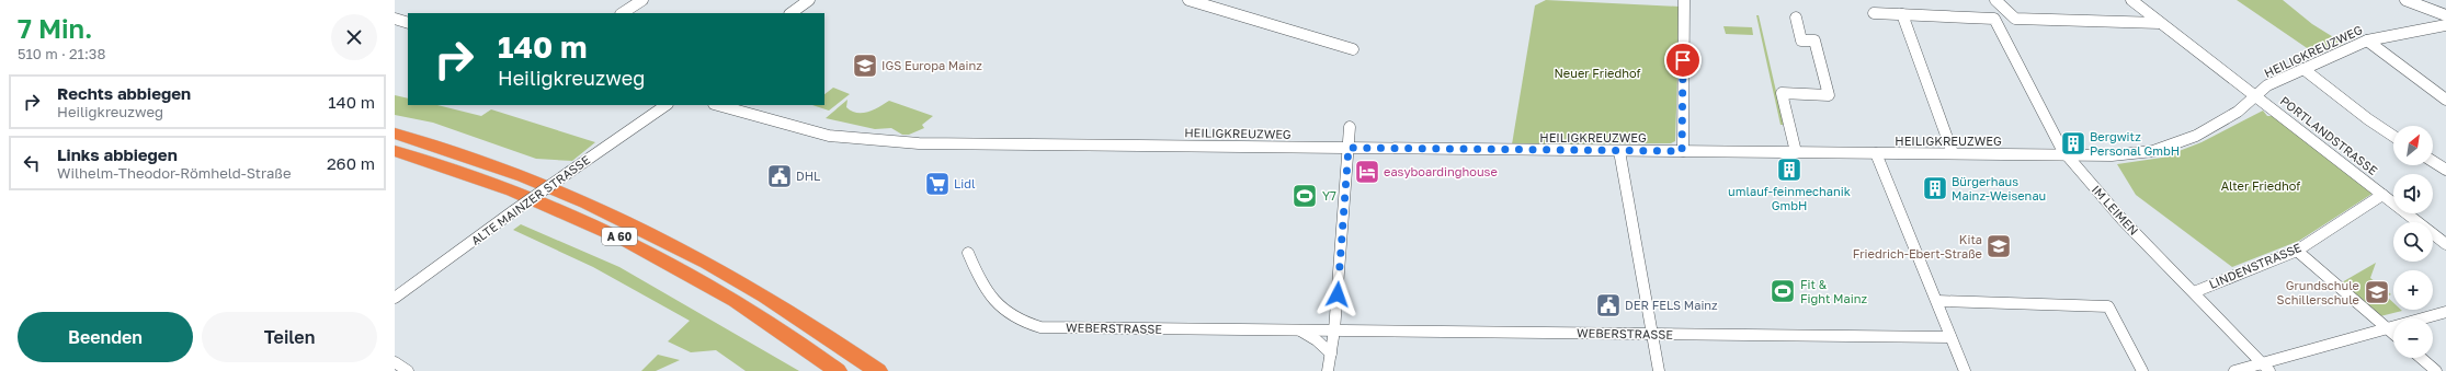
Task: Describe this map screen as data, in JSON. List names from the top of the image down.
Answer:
{
  "streets": {
    "highway": ["A 60"],
    "street": [
      "HEILIGKREUZWEG",
      "PORTLANDSTRASSE",
      "ALTE MAINZER STRASSE",
      "IM LEIMEN",
      "LINDENSTRASSE",
      "WEBERSTRASSE"
    ]
  },
  "crossings": [
    ["HEILIGKREUZWEG", "PORTLANDSTRASSE"],
    ["HEILIGKREUZWEG", "IM LEIMEN"],
    ["PORTLANDSTRASSE", "LINDENSTRASSE"],
    ["IM LEIMEN", "LINDENSTRASSE"]
  ],
  "parks": ["Neuer Friedhof", "Alter Friedhof"],
  "places": {
    "school or university": ["IGS Europa Mainz", "Kita Friedrich-Ebert-Straße", "Grundschule Schillerschule"],
    "building": ["Bergwitz Personal GmbH", "umlauf-feinmechanik GmbH", "Bürgerhaus Mainz-Weisenau"],
    "hotel": ["easyboardinghouse"],
    "public building": ["DHL", "DER FELS Mainz"],
    "supermarket": ["Lidl"],
    "sports": ["Y7", "Fit & Fight Mainz"]
  },
  "north": "top right",
  "page": {
    "heading": ["7 Min.", "510 m · 21:38"],
    "turn": ["140 m", "Heiligkreuzweg"],
    "list": [
      {
        "name": "Rechts abbiegen",
        "note": "Heiligkreuzweg",
        "value": "140 m"
      },
      {
        "name": "Links abbiegen",
        "note": "Wilhelm-Theodor-Römheld-Straße",
        "value": "260 m"
      }
    ],
    "map_buttons": ["+", "−"],
    "buttons": ["Beenden", "Teilen"]
  }
}
